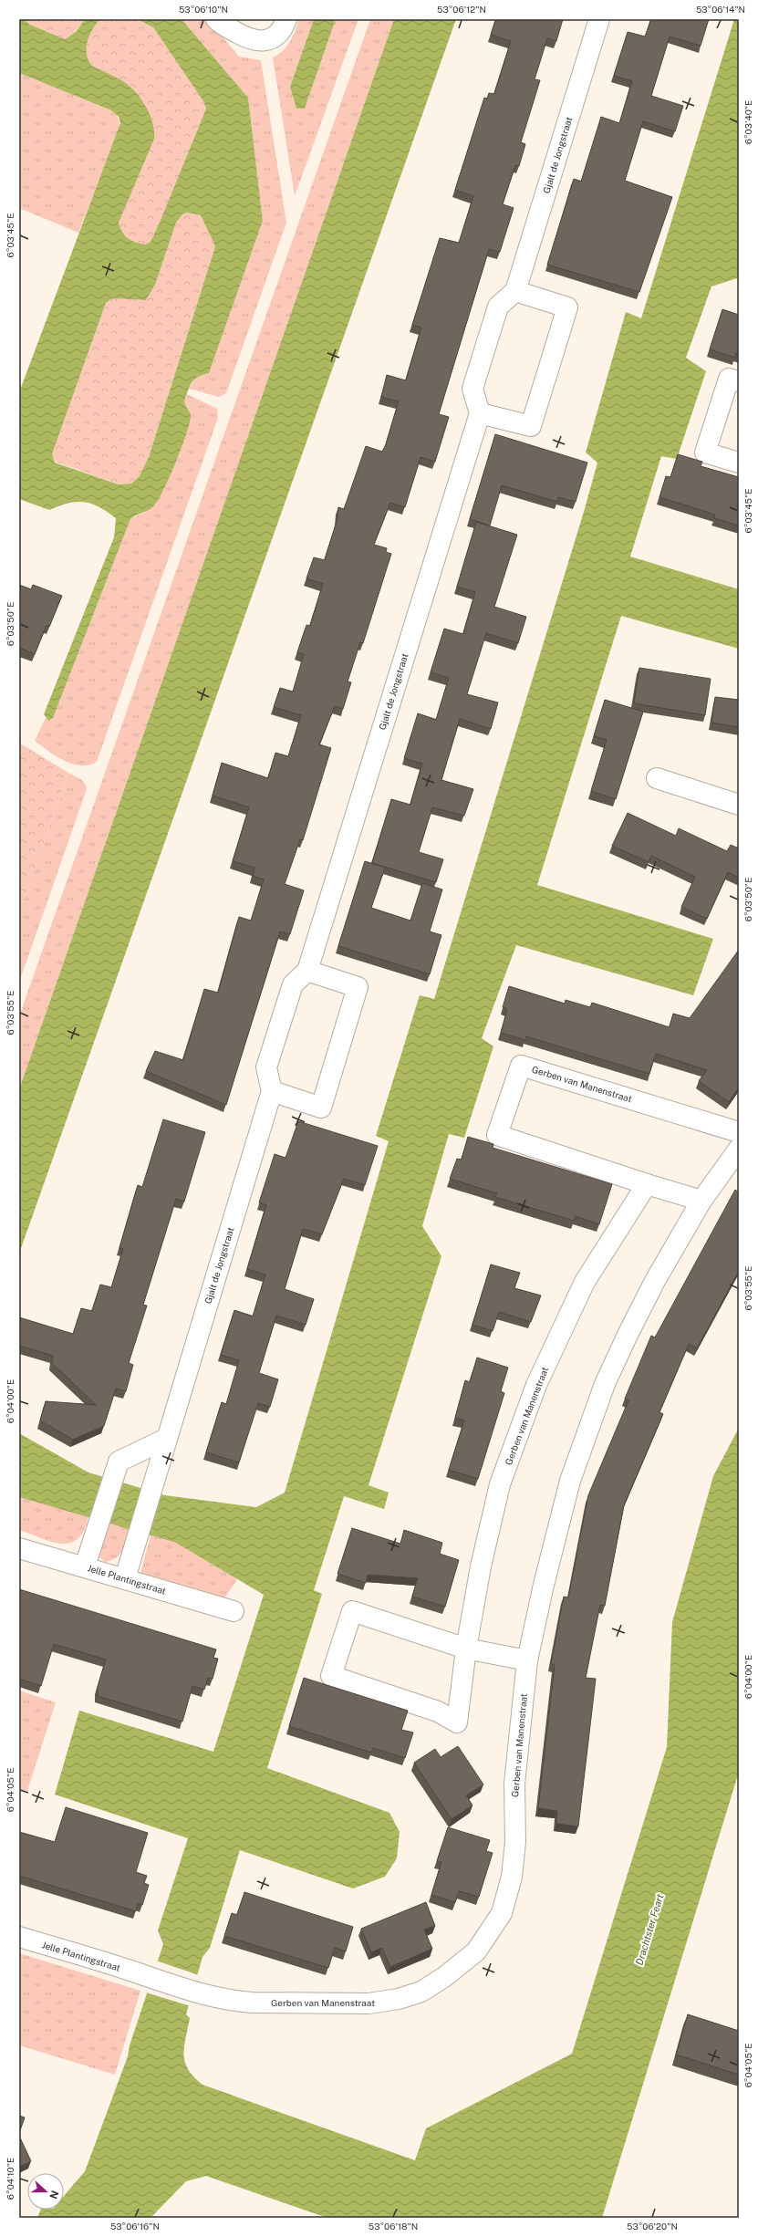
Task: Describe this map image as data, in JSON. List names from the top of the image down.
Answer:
{
  "streets": {
    "street": ["Gjalt de Jongstraat", "Gerben van Manenstraat", "Jelle Plantingstraat"]
  },
  "crossings": [
    ["Gjalt de Jongstraat", "Jelle Plantingstraat"],
    ["Gerben van Manenstraat", "Jelle Plantingstraat"]
  ],
  "water": ["Drachtster Feart"],
  "north": "right",
  "coordinates": [
    "53°06'10\"N",
    "53°06'12\"N",
    "53°06'14\"N",
    "6°03'40\"E",
    "6°03'45\"E",
    "6°03'50\"E",
    "6°03'55\"E",
    "6°04'00\"E",
    "6°04'05\"E",
    "6°04'10\"E",
    "53°06'16\"N",
    "53°06'18\"N",
    "53°06'20\"N"
  ]
}
